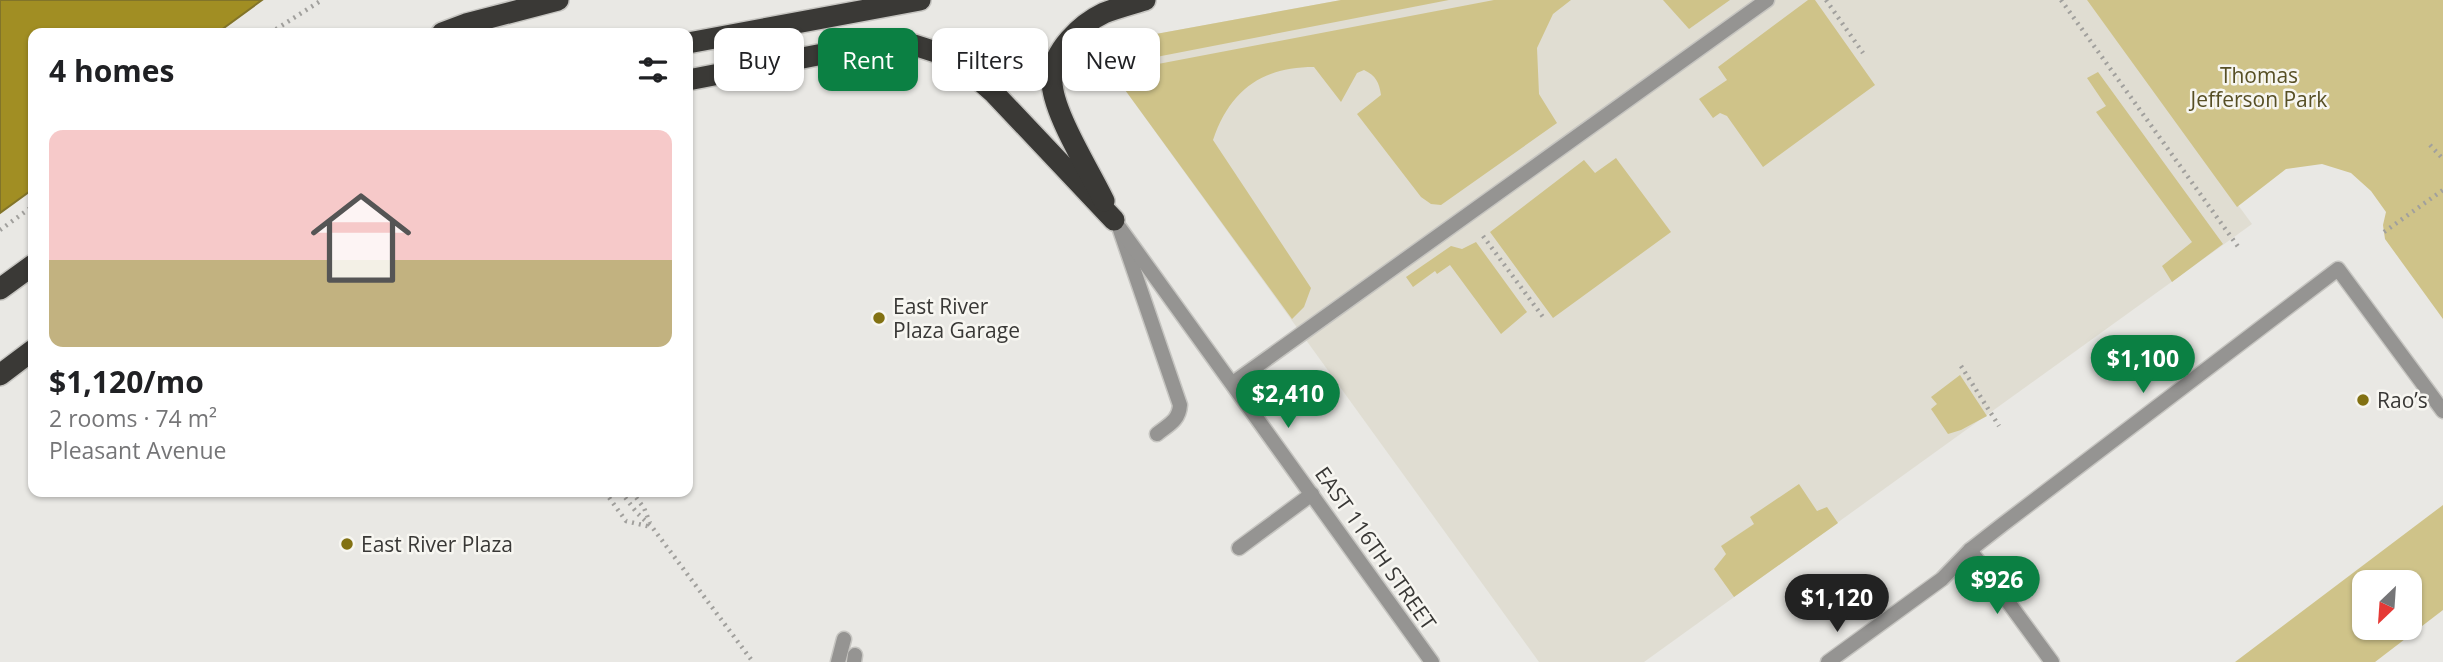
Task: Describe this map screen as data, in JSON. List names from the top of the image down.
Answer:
{
  "streets": {
    "street": ["EAST 116TH STREET"]
  },
  "parks": ["Thomas Jefferson Park"],
  "places": ["East River Plaza Garage", "Rao’s", "East River Plaza"],
  "north": "bottom left",
  "page": {
    "chip": [
      "Buy",
      "Rent",
      "Filters",
      "New"
    ],
    "heading": "4 homes",
    "list": [
      {
        "name": "$1,120/mo",
        "note": "2 rooms · 74 m² · Pleasant Avenue"
      }
    ],
    "price": [
      "$1,100",
      "$2,410",
      "$926",
      "$1,120"
    ]
  }
}
